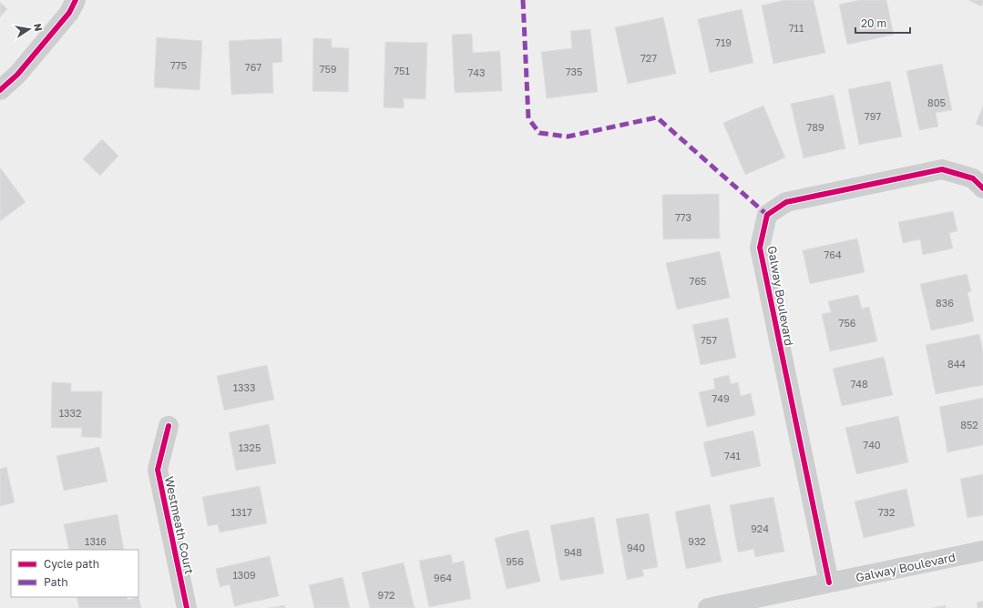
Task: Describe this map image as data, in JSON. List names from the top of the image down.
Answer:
{
  "streets": {
    "street": ["Galway Boulevard", "Westmeath Court"]
  },
  "house_numbers": [
    "711",
    "719",
    "727",
    "775",
    "767",
    "759",
    "751",
    "735",
    "743",
    "805",
    "797",
    "789",
    "773",
    "764",
    "765",
    "836",
    "756",
    "757",
    "844",
    "748",
    "1333",
    "749",
    "1332",
    "852",
    "740",
    "1325",
    "741",
    "1317",
    "732",
    "924",
    "1316",
    "932",
    "940",
    "948",
    "956",
    "1309",
    "964",
    "972"
  ],
  "legend": ["Cycle path", "Path"],
  "scale_bar": "20 m",
  "north": "right"
}
